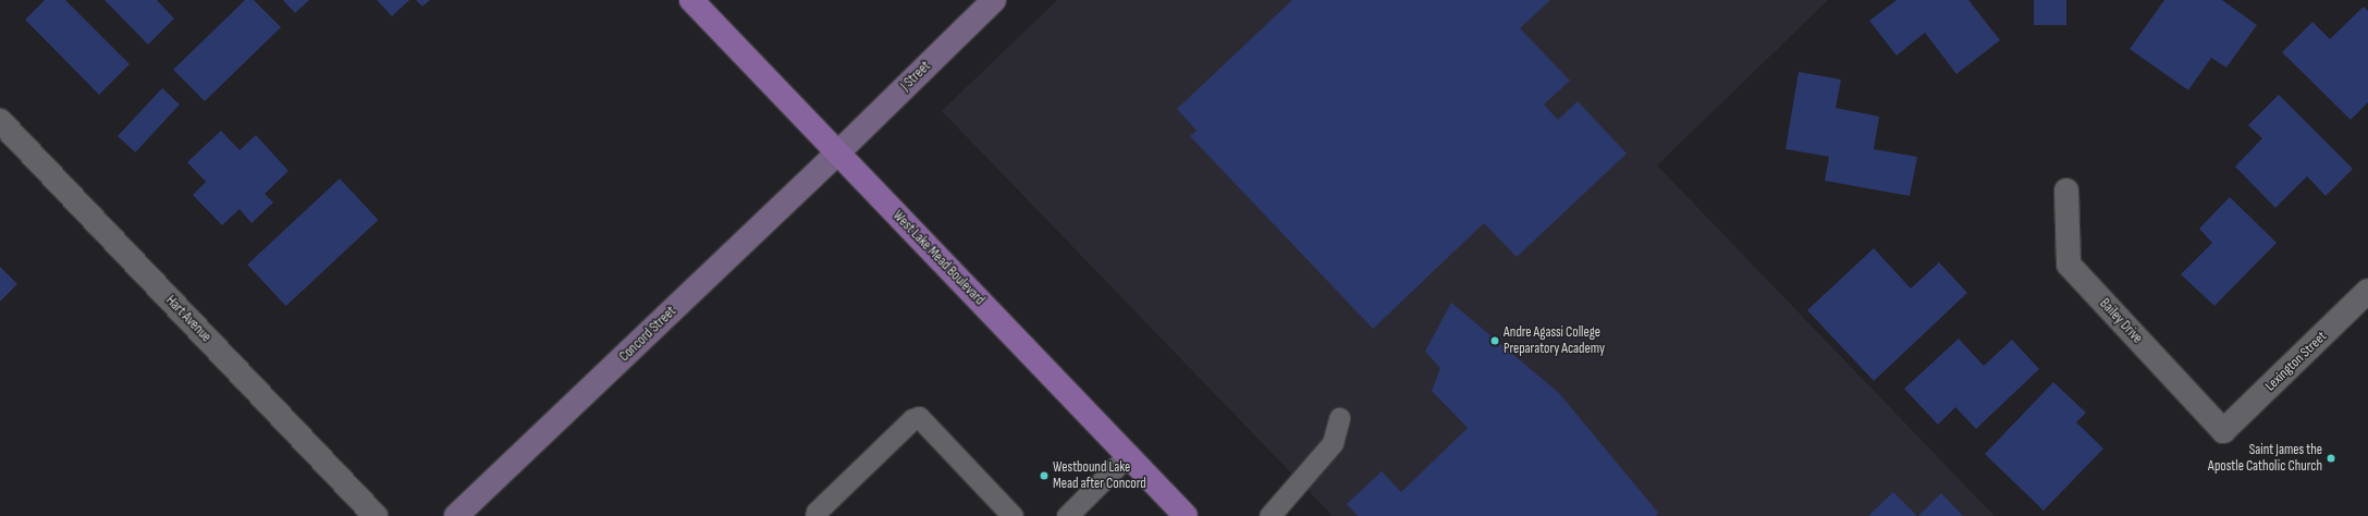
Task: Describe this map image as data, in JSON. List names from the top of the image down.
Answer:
{
  "streets": {
    "main road": ["West Lake Mead Boulevard"],
    "street": [
      "J Street",
      "Hart Avenue",
      "Bailey Drive",
      "Concord Street",
      "Lexington Street"
    ]
  },
  "crossings": [
    ["J Street", "West Lake Mead Boulevard"],
    ["J Street", "Concord Street"],
    ["West Lake Mead Boulevard", "Concord Street"],
    ["Bailey Drive", "Lexington Street"]
  ],
  "places": ["Andre Agassi College Preparatory Academy", "Saint James the Apostle Catholic Church", "Westbound Lake Mead after Concord"]
}
